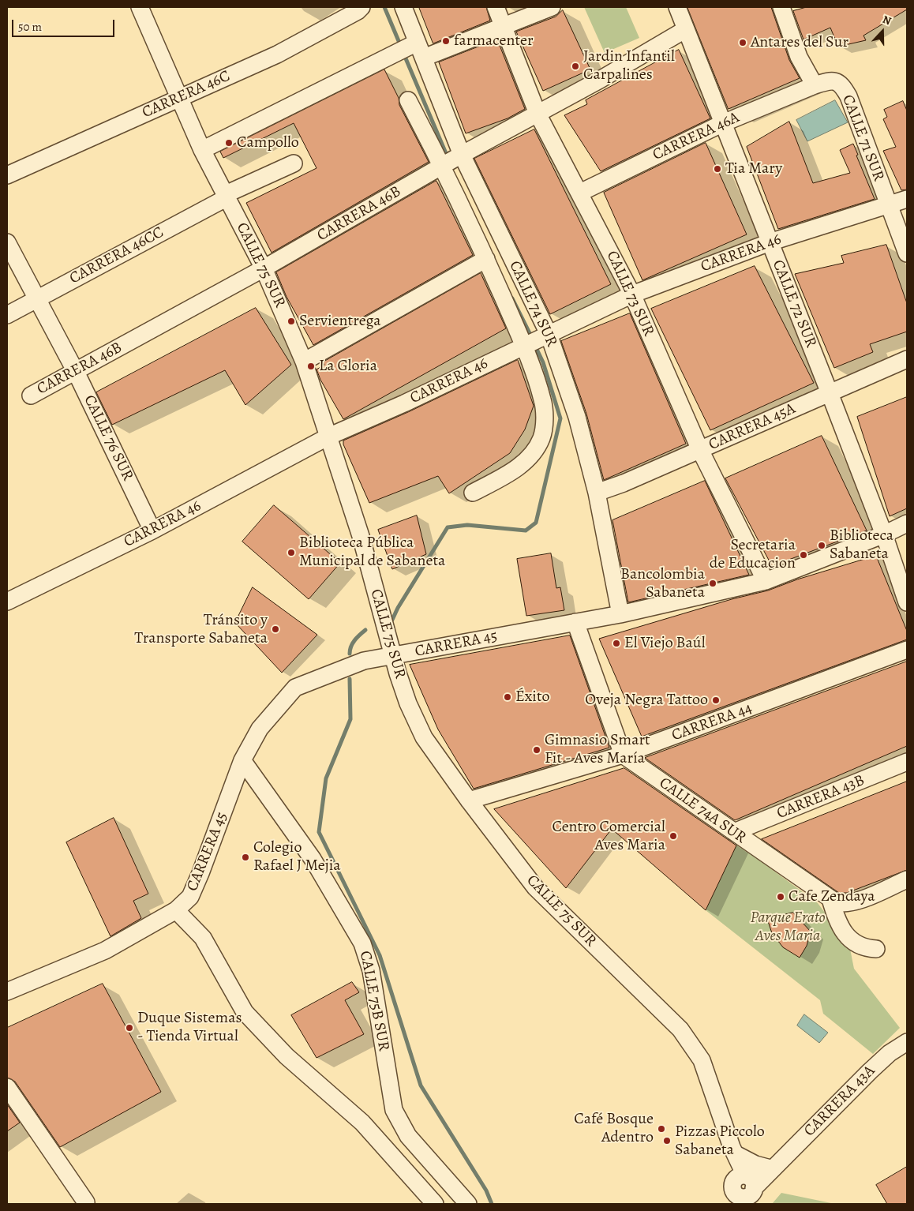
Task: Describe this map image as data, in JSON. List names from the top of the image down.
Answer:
{
  "streets": {
    "street": [
      "CARRERA 46C",
      "CARRERA 46A",
      "CALLE 71 SUR",
      "CARRERA 46B",
      "CARRERA 46",
      "CARRERA 46CC",
      "CALLE 75 SUR",
      "CALLE 73 SUR",
      "CALLE 74 SUR",
      "CALLE 72 SUR",
      "CARRERA 45A",
      "CALLE 76 SUR",
      "CARRERA 45",
      "CARRERA 44",
      "CARRERA 43B",
      "CALLE 74A SUR",
      "CALLE 75B SUR",
      "CARRERA 43A"
    ]
  },
  "crossings": [
    ["CARRERA 46C", "CALLE 75 SUR"],
    ["CARRERA 46A", "CALLE 71 SUR"],
    ["CARRERA 46A", "CALLE 73 SUR"],
    ["CARRERA 46A", "CALLE 72 SUR"],
    ["CALLE 71 SUR", "CARRERA 46"],
    ["CARRERA 46B", "CALLE 75 SUR"],
    ["CARRERA 46B", "CALLE 73 SUR"],
    ["CARRERA 46B", "CALLE 74 SUR"],
    ["CARRERA 46B", "CALLE 72 SUR"],
    ["CARRERA 46B", "CALLE 76 SUR"],
    ["CARRERA 46", "CALLE 75 SUR"],
    ["CARRERA 46", "CALLE 73 SUR"],
    ["CARRERA 46", "CALLE 74 SUR"],
    ["CARRERA 46", "CALLE 72 SUR"],
    ["CARRERA 46", "CALLE 76 SUR"],
    ["CARRERA 46CC", "CALLE 75 SUR"],
    ["CARRERA 46CC", "CALLE 76 SUR"],
    ["CALLE 75 SUR", "CARRERA 45"],
    ["CALLE 75 SUR", "CARRERA 44"],
    ["CALLE 75 SUR", "CARRERA 43A"],
    ["CALLE 73 SUR", "CARRERA 45A"],
    ["CALLE 73 SUR", "CARRERA 45"],
    ["CALLE 74 SUR", "CARRERA 45A"],
    ["CALLE 74 SUR", "CARRERA 45"],
    ["CALLE 72 SUR", "CARRERA 45A"],
    ["CALLE 72 SUR", "CARRERA 45"],
    ["CARRERA 45", "CALLE 75B SUR"],
    ["CARRERA 44", "CALLE 74A SUR"],
    ["CARRERA 43B", "CALLE 74A SUR"]
  ],
  "parks": ["Parque Erato Aves Maria"],
  "places": [
    "farmacenter",
    "Antares del Sur",
    "Jardin Infantil Carpalines",
    "Campollo",
    "Tia Mary",
    "Servientrega",
    "La Gloria",
    "Biblioteca Sabaneta",
    "Biblioteca Pública Municipal de Sabaneta",
    "Secretaria de Educacion",
    "Bancolombia Sabaneta",
    "Tránsito y Transporte Sabaneta",
    "El Viejo Baúl",
    "Éxito",
    "Oveja Negra Tattoo",
    "Gimnasio Smart Fit - Aves María",
    "Centro Comercial Aves Maria",
    "Colegio Rafael J Mejia",
    "Cafe Zendaya",
    "Duque Sistemas - Tienda Virtual",
    "Café Bosque Adentro",
    "Pizzas Piccolo Sabaneta"
  ],
  "scale_bar": "50 m",
  "north": "top"
}
